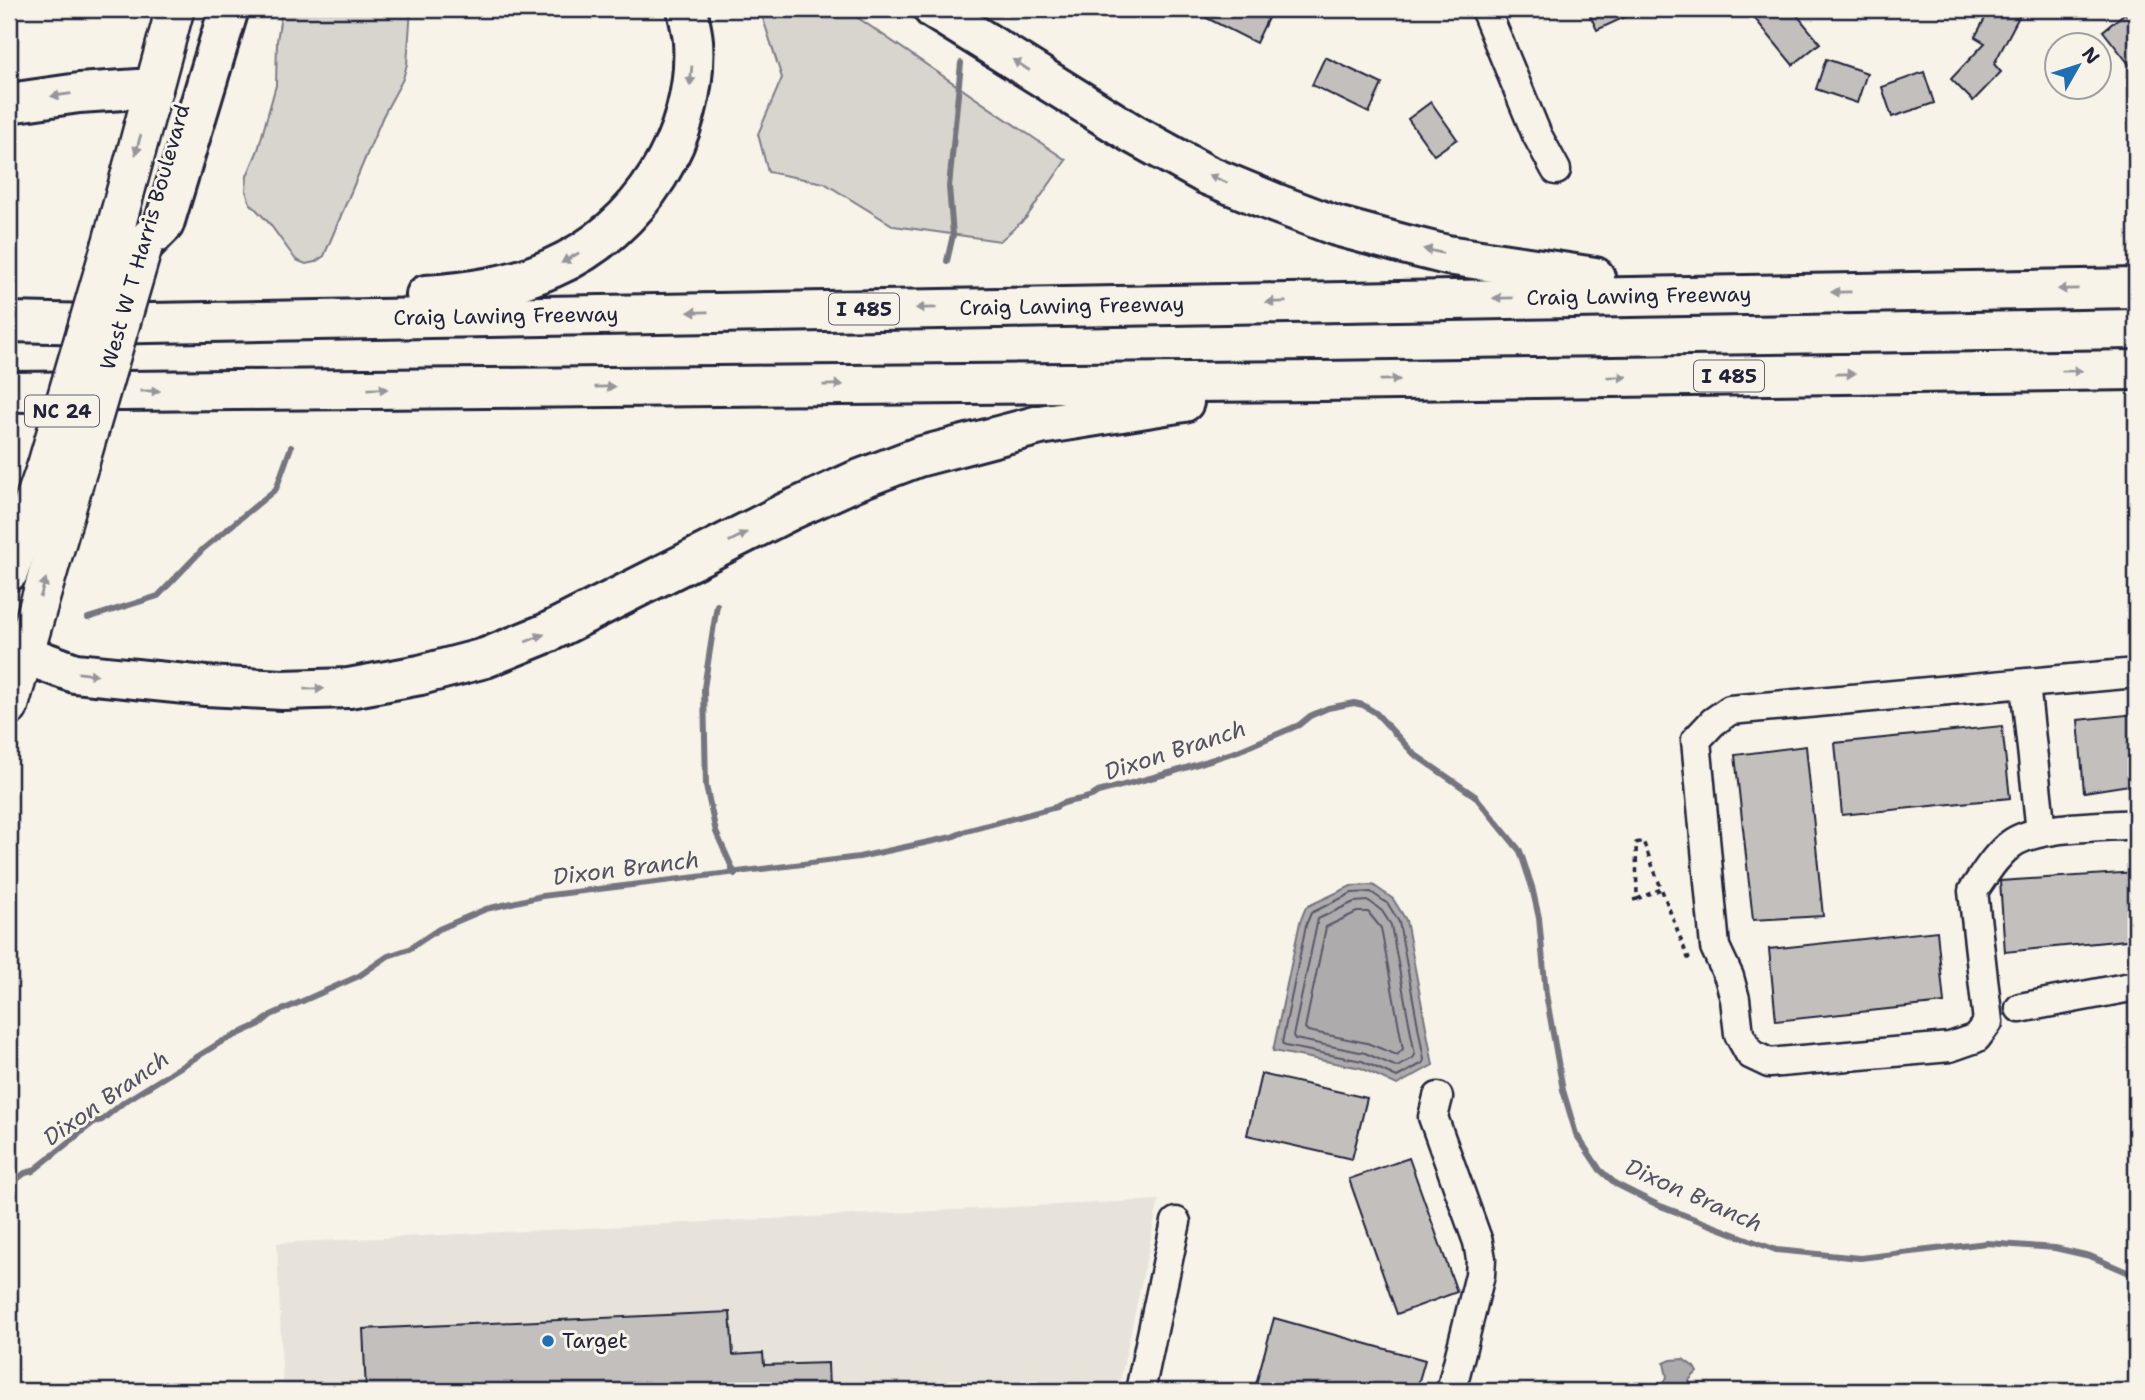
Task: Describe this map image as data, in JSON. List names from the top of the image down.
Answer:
{
  "streets": {
    "highway": ["Craig Lawing Freeway", "I 485"],
    "main road": ["West W T Harris Boulevard", "NC 24"]
  },
  "water": ["Dixon Branch"],
  "places": ["Target"],
  "north": "top right"
}
